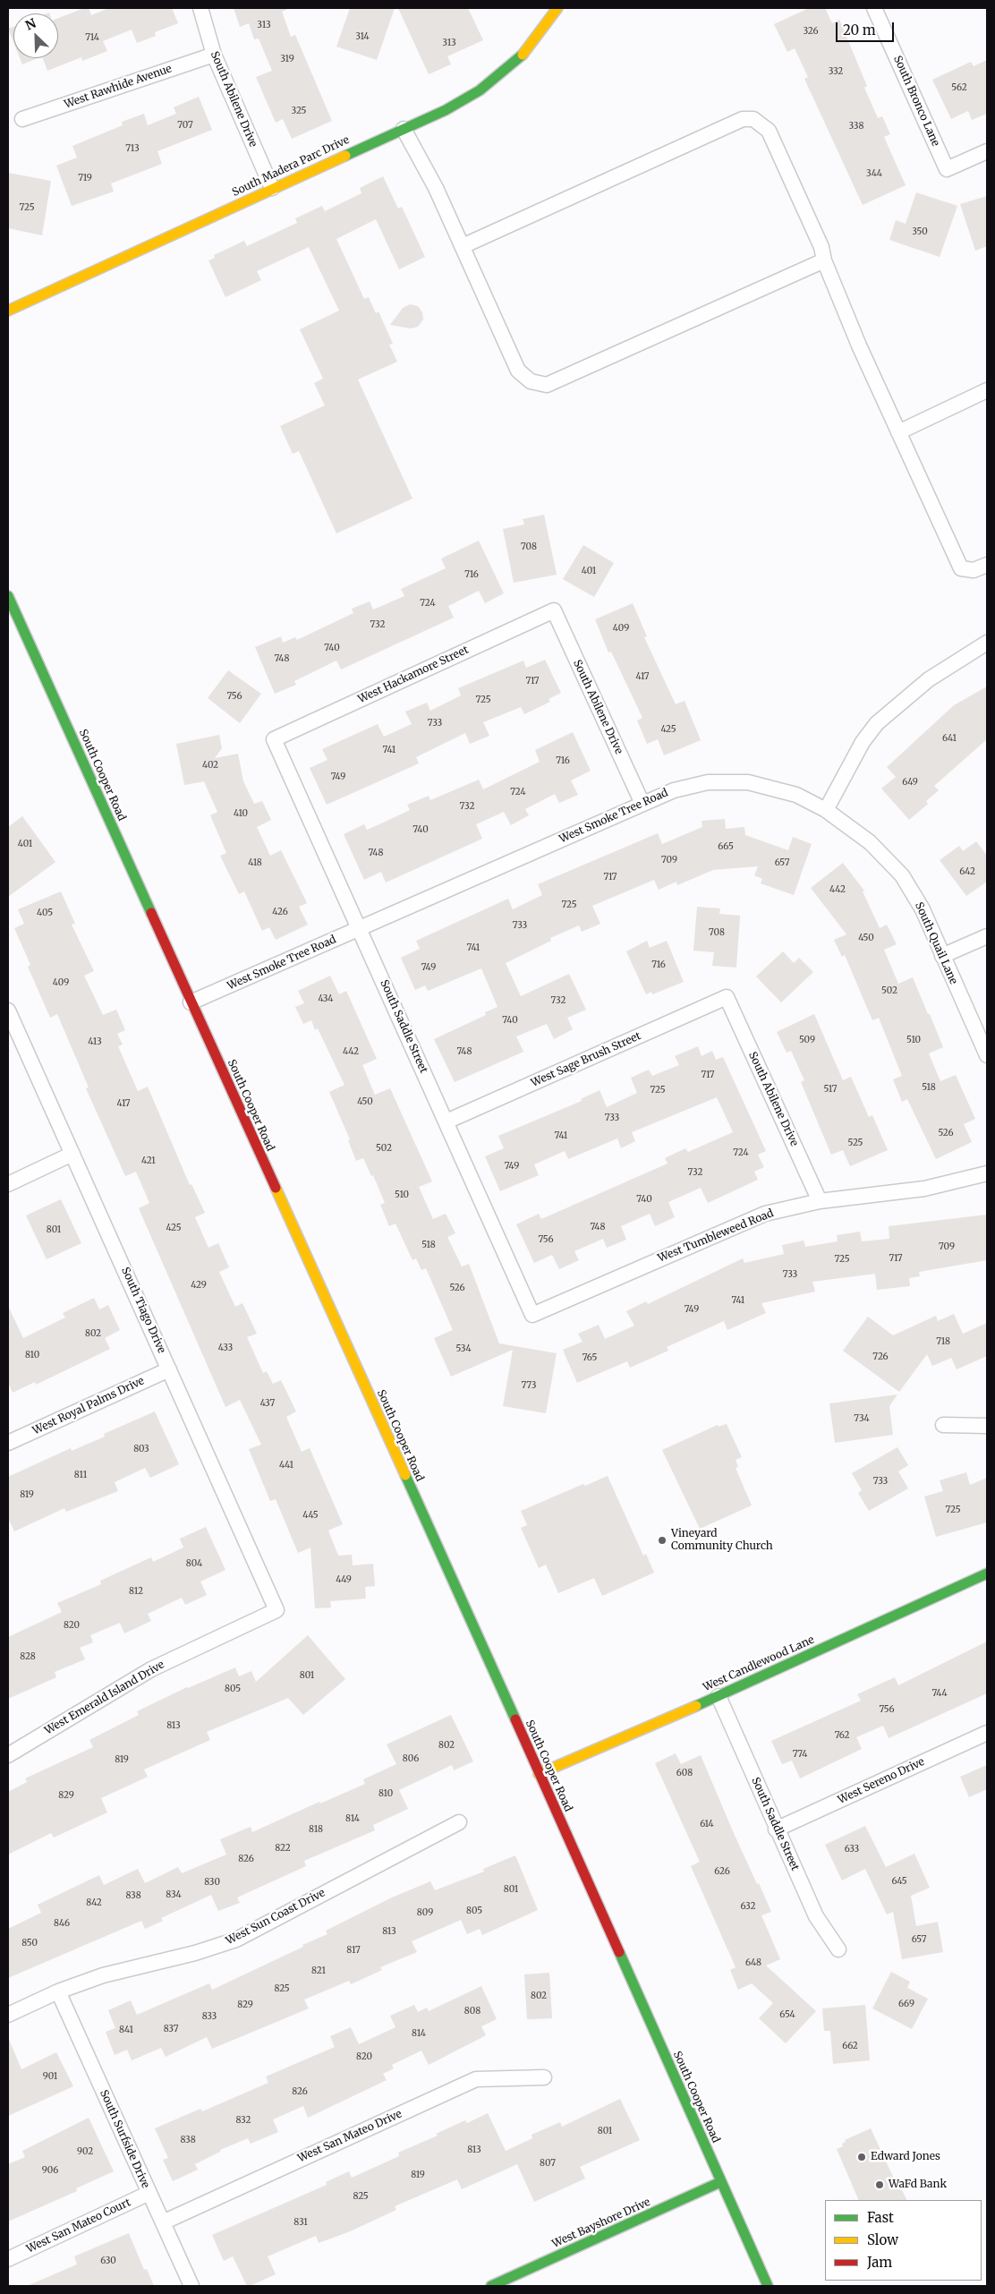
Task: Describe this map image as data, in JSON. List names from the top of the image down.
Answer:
{
  "streets": {
    "main road": [
      "South Madera Parc Drive",
      "South Cooper Road",
      "West Candlewood Lane",
      "West Bayshore Drive"
    ],
    "street": [
      "West Rawhide Avenue",
      "South Abilene Drive",
      "South Bronco Lane",
      "West Hackamore Street",
      "West Smoke Tree Road",
      "South Quail Lane",
      "South Saddle Street",
      "West Sage Brush Street",
      "West Tumbleweed Road",
      "South Tiago Drive",
      "West Royal Palms Drive",
      "West Emerald Island Drive",
      "West Sereno Drive",
      "West Sun Coast Drive",
      "West San Mateo Drive",
      "South Surfside Drive",
      "West San Mateo Court"
    ]
  },
  "crossings": [
    ["West Rawhide Avenue", "South Abilene Drive"],
    ["South Abilene Drive", "South Madera Parc Drive"],
    ["South Abilene Drive", "West Hackamore Street"],
    ["South Abilene Drive", "West Smoke Tree Road"],
    ["South Abilene Drive", "West Sage Brush Street"],
    ["South Abilene Drive", "West Tumbleweed Road"],
    ["West Hackamore Street", "South Saddle Street"],
    ["South Cooper Road", "West Smoke Tree Road"],
    ["South Cooper Road", "West Candlewood Lane"],
    ["South Cooper Road", "West Bayshore Drive"],
    ["West Smoke Tree Road", "South Quail Lane"],
    ["West Smoke Tree Road", "South Saddle Street"],
    ["South Saddle Street", "West Sage Brush Street"],
    ["South Saddle Street", "West Tumbleweed Road"],
    ["South Saddle Street", "West Candlewood Lane"],
    ["South Saddle Street", "West Sereno Drive"],
    ["South Tiago Drive", "West Royal Palms Drive"],
    ["South Tiago Drive", "West Emerald Island Drive"],
    ["West Sun Coast Drive", "South Surfside Drive"],
    ["West San Mateo Drive", "South Surfside Drive"],
    ["South Surfside Drive", "West San Mateo Court"]
  ],
  "places": ["Vineyard Community Church", "Edward Jones", "WaFd Bank"],
  "house_numbers": [
    "313",
    "326",
    "314",
    "714",
    "313",
    "319",
    "332",
    "562",
    "325",
    "707",
    "338",
    "713",
    "344",
    "719",
    "725",
    "350",
    "708",
    "401",
    "716",
    "724",
    "732",
    "409",
    "740",
    "748",
    "417",
    "717",
    "756",
    "725",
    "733",
    "425",
    "641",
    "741",
    "716",
    "402",
    "749",
    "649",
    "724",
    "732",
    "410",
    "740",
    "401",
    "665",
    "748",
    "709",
    "418",
    "657",
    "642",
    "717",
    "442",
    "725",
    "426",
    "405",
    "733",
    "708",
    "450",
    "741",
    "716",
    "749",
    "409",
    "502",
    "434",
    "732",
    "740",
    "509",
    "510",
    "413",
    "442",
    "748",
    "717",
    "518",
    "517",
    "725",
    "450",
    "417",
    "733",
    "526",
    "741",
    "525",
    "502",
    "724",
    "421",
    "749",
    "732",
    "510",
    "740",
    "748",
    "425",
    "801",
    "756",
    "518",
    "709",
    "717",
    "725",
    "733",
    "429",
    "526",
    "741",
    "749",
    "802",
    "718",
    "433",
    "534",
    "810",
    "726",
    "765",
    "773",
    "437",
    "734",
    "803",
    "441",
    "811",
    "733",
    "819",
    "725",
    "445",
    "804",
    "449",
    "812",
    "820",
    "828",
    "801",
    "805",
    "744",
    "756",
    "813",
    "762",
    "802",
    "774",
    "806",
    "819",
    "608",
    "810",
    "829",
    "814",
    "614",
    "818",
    "822",
    "633",
    "826",
    "626",
    "645",
    "830",
    "801",
    "834",
    "838",
    "842",
    "632",
    "805",
    "809",
    "846",
    "813",
    "657",
    "850",
    "817",
    "648",
    "821",
    "825",
    "802",
    "669",
    "829",
    "808",
    "654",
    "833",
    "837",
    "841",
    "814",
    "662",
    "820",
    "901",
    "826",
    "832",
    "801",
    "838",
    "813",
    "902",
    "807",
    "906",
    "819",
    "825",
    "831",
    "630"
  ],
  "legend": ["Fast", "Slow", "Jam"],
  "scale_bar": "20 m",
  "north": "top left"
}
